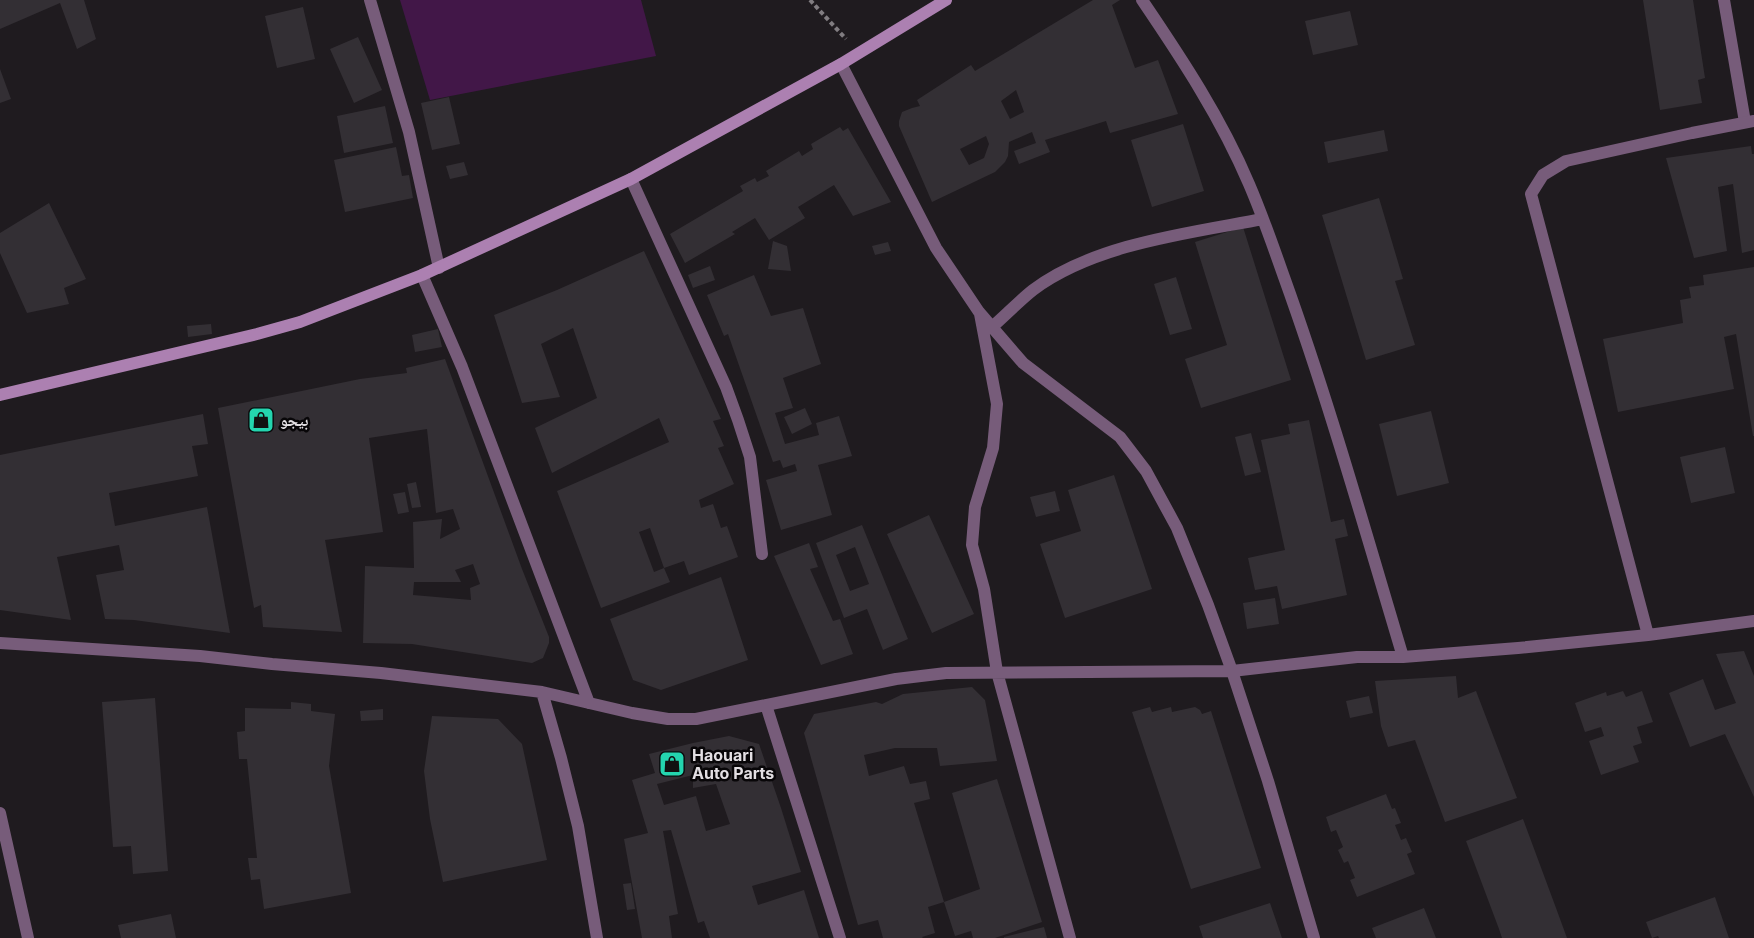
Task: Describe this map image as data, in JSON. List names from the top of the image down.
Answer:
{
  "places": {
    "shop": ["بيجو", "Haouari Auto Parts"]
  }
}
